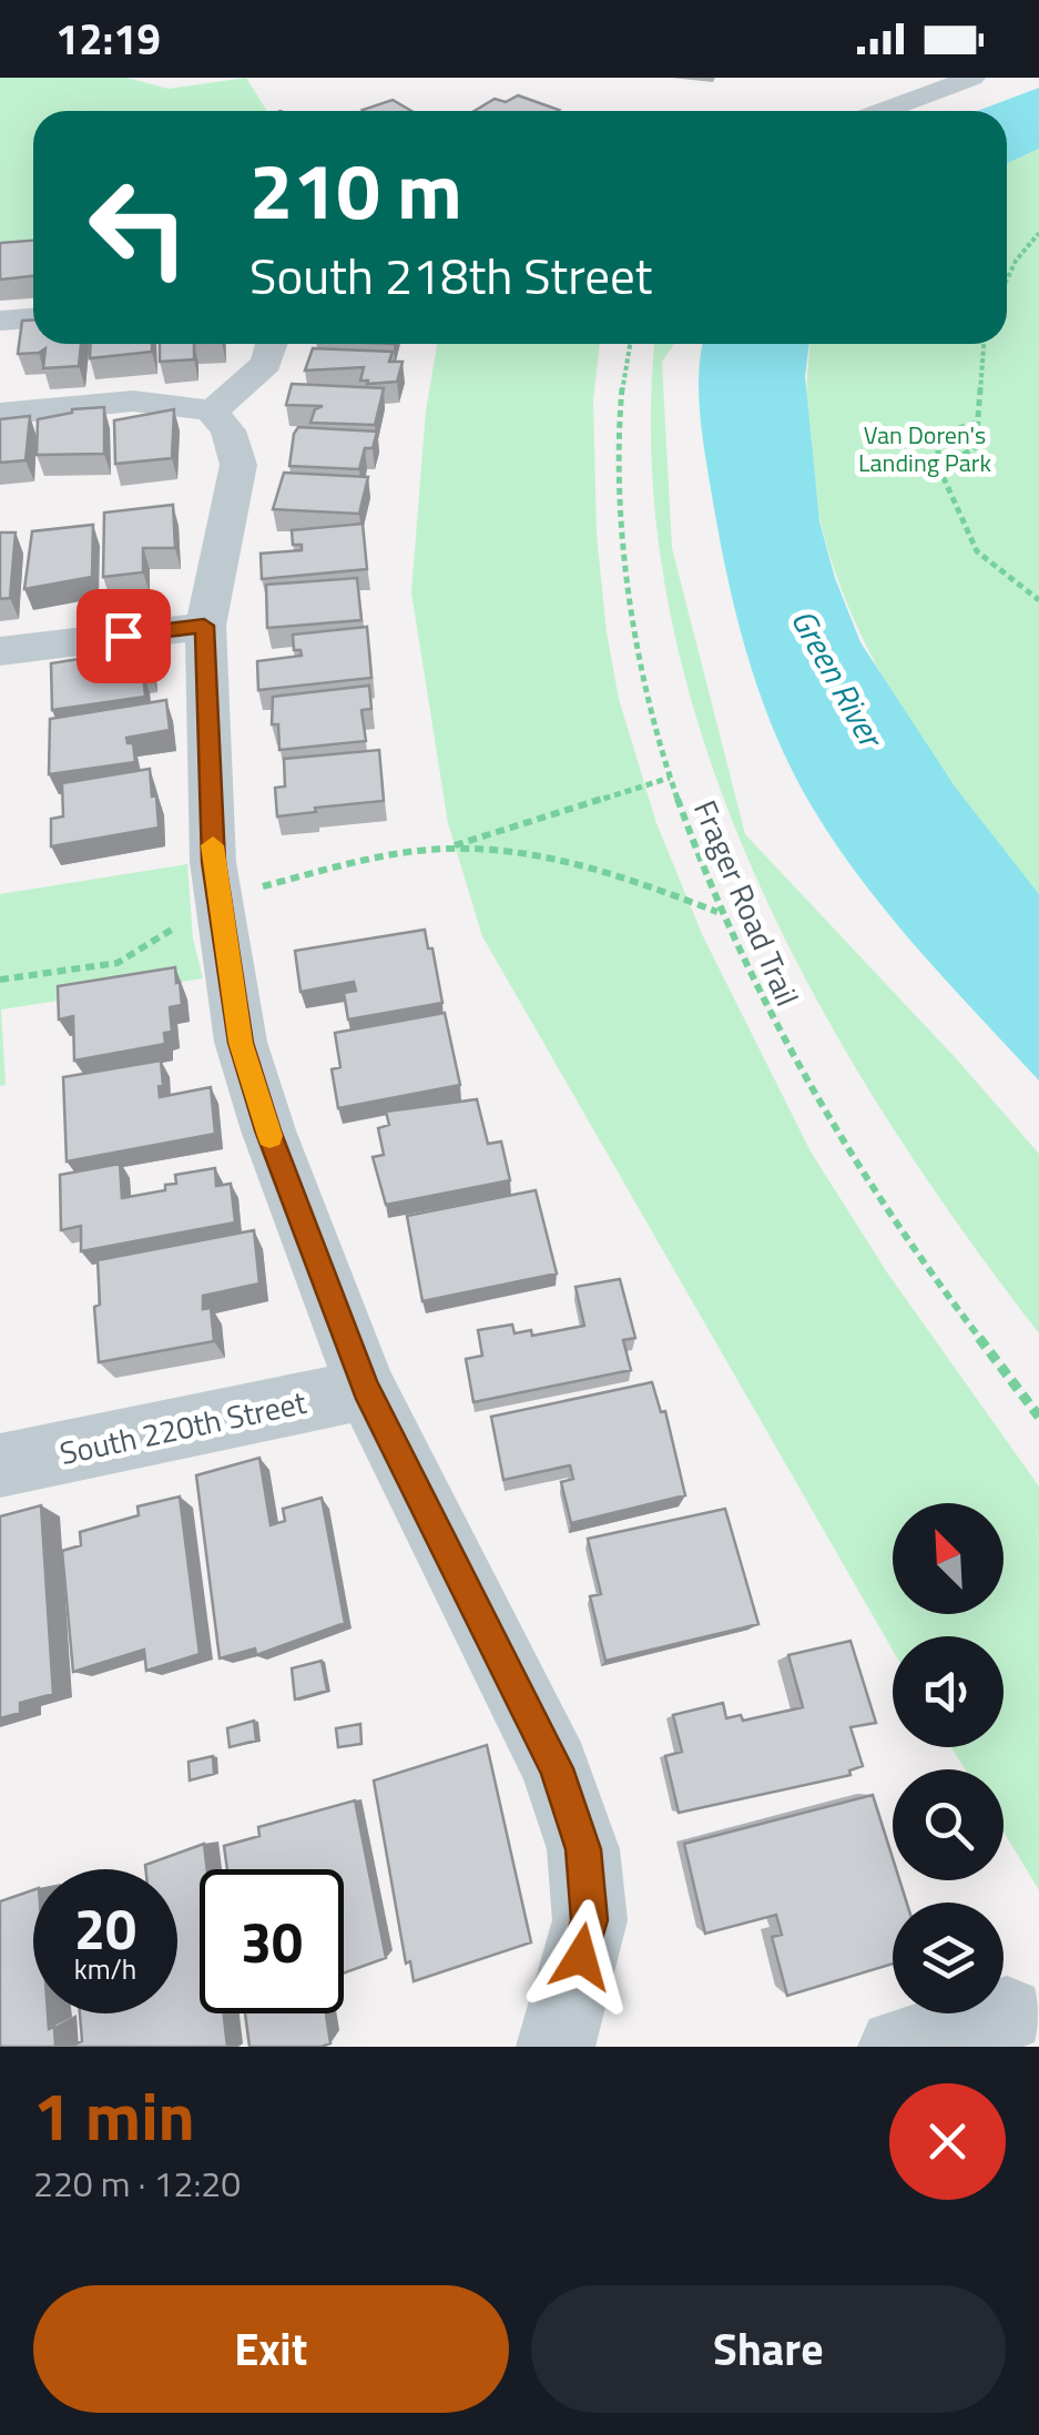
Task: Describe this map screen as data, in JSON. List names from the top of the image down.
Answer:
{
  "streets": {
    "street": ["South 220th Street"],
    "path": ["Frager Road Trail"]
  },
  "water": ["Green River"],
  "parks": ["Van Doren's Landing Park"],
  "north": "top left",
  "page": {
    "status": "12:19",
    "turn": ["210 m", "South 218th Street"],
    "speed": "20 km/h",
    "limit": "30",
    "heading": ["1 min", "220 m · 12:20"],
    "buttons": ["Exit", "Share"]
  }
}
